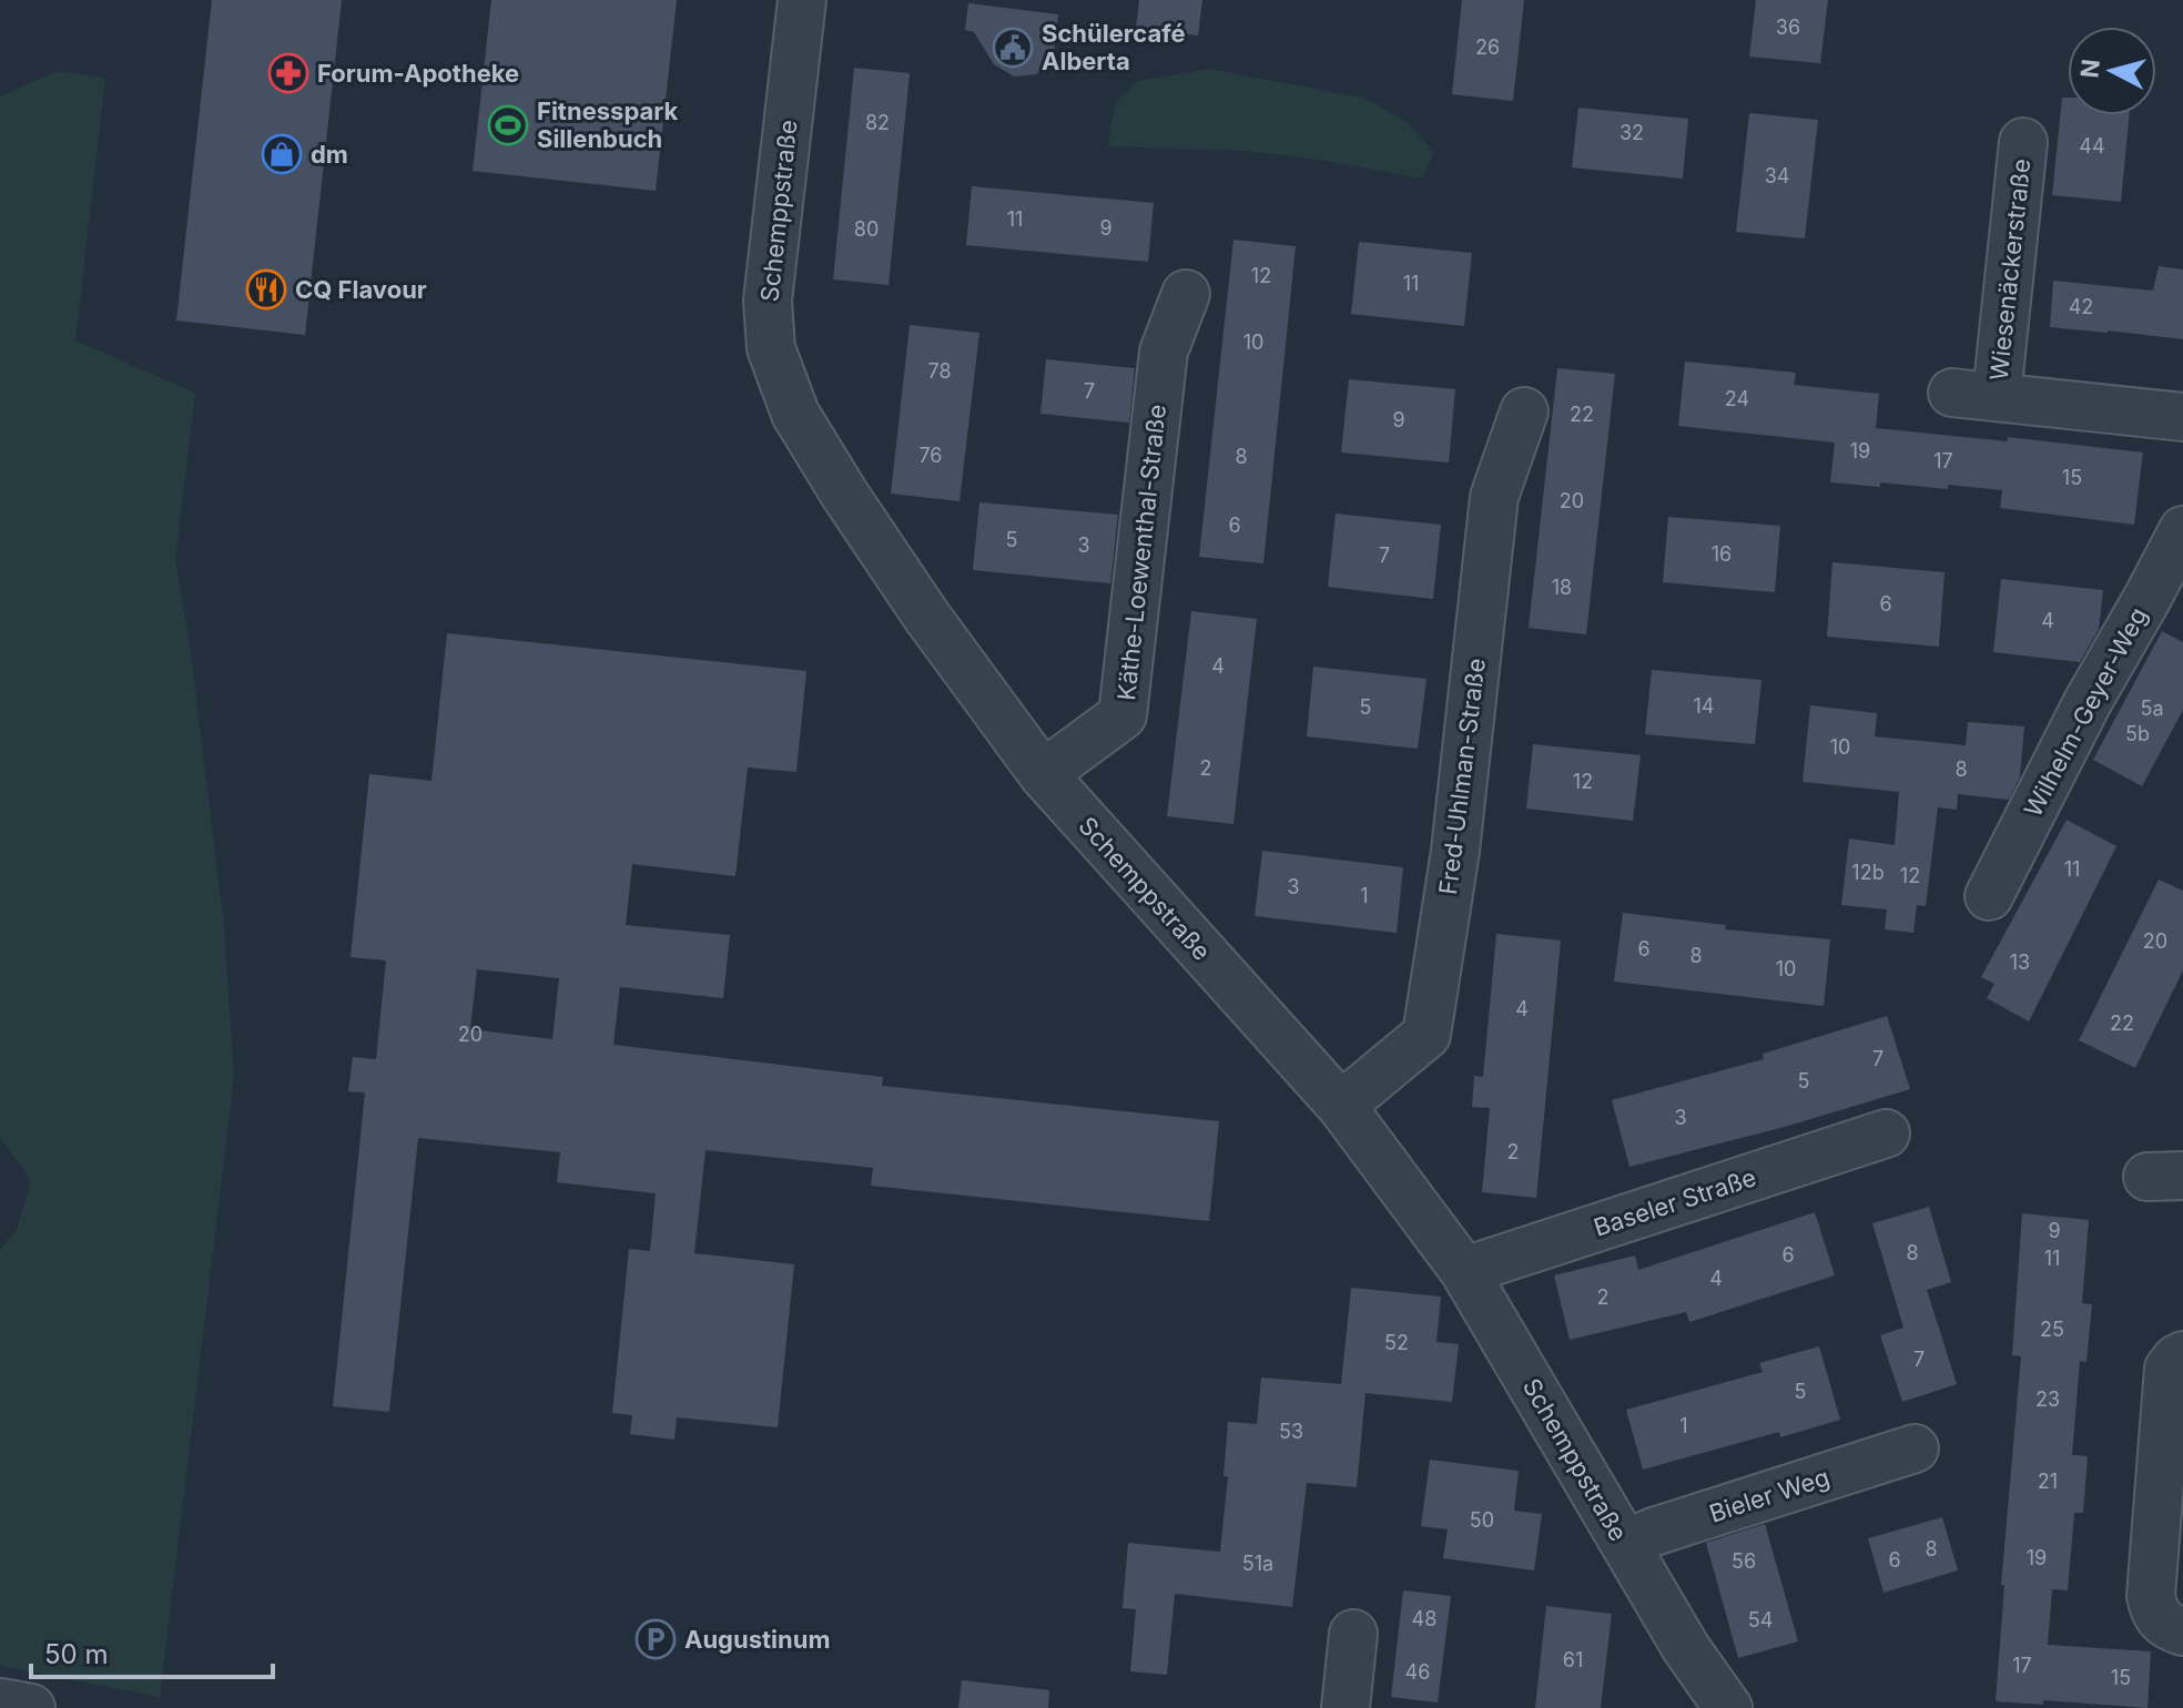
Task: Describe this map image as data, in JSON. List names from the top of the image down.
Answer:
{
  "streets": {
    "street": [
      "Schemppstraße",
      "Wiesenäckerstraße",
      "Käthe-Loewenthal-Straße",
      "Wilhelm-Geyer-Weg",
      "Fred-Uhlman-Straße",
      "Baseler Straße",
      "Bieler Weg"
    ]
  },
  "crossings": [
    ["Schemppstraße", "Käthe-Loewenthal-Straße"],
    ["Schemppstraße", "Fred-Uhlman-Straße"],
    ["Schemppstraße", "Baseler Straße"],
    ["Schemppstraße", "Bieler Weg"]
  ],
  "places": {
    "public building": ["Schülercafé Alberta"],
    "pharmacy": ["Forum-Apotheke"],
    "sports": ["Fitnesspark Sillenbuch"],
    "shop": ["dm"],
    "restaurant": ["CQ Flavour"],
    "parking": ["Augustinum"]
  },
  "house_numbers": [
    "36",
    "26",
    "82",
    "32",
    "44",
    "34",
    "11",
    "9",
    "80",
    "12",
    "11",
    "42",
    "10",
    "78",
    "7",
    "24",
    "22",
    "9",
    "19",
    "76",
    "8",
    "17",
    "15",
    "20",
    "6",
    "5",
    "3",
    "16",
    "7",
    "18",
    "6",
    "4",
    "4",
    "14",
    "5",
    "5a",
    "5b",
    "10",
    "2",
    "8",
    "12",
    "11",
    "12b",
    "12",
    "3",
    "1",
    "20",
    "6",
    "8",
    "13",
    "10",
    "4",
    "22",
    "20",
    "7",
    "5",
    "3",
    "2",
    "9",
    "8",
    "6",
    "11",
    "4",
    "2",
    "25",
    "52",
    "7",
    "5",
    "23",
    "1",
    "53",
    "21",
    "50",
    "8",
    "19",
    "6",
    "56",
    "51a",
    "48",
    "54",
    "61",
    "17",
    "46",
    "15"
  ],
  "scale_bar": "50 m",
  "north": "left"
}
